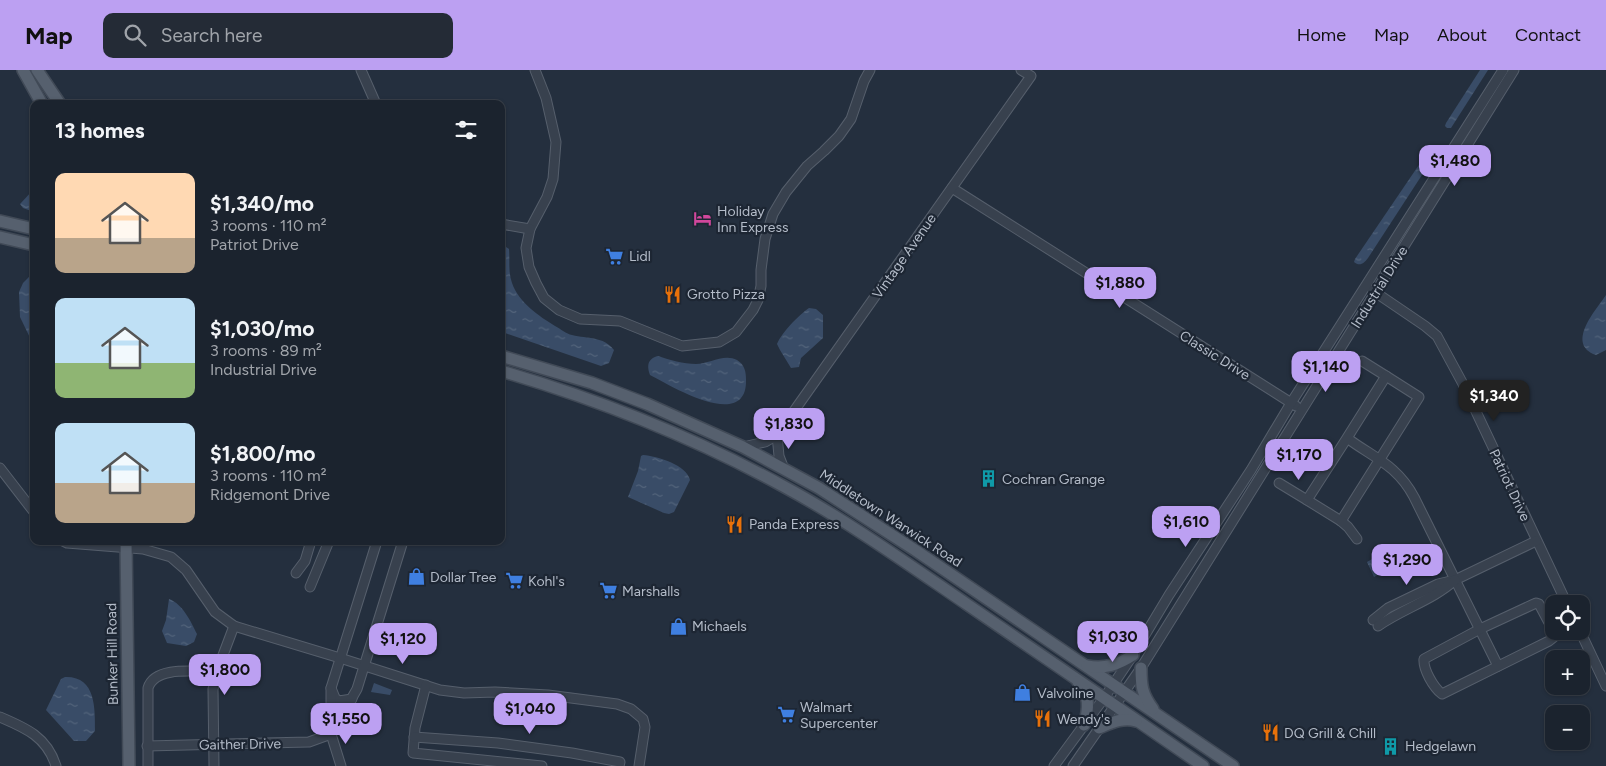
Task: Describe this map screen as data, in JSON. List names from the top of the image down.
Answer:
{
  "streets": {
    "main road": ["Middletown Warwick Road", "Bunker Hill Road"],
    "street": [
      "Vintage Avenue",
      "Industrial Drive",
      "Classic Drive",
      "Patriot Drive",
      "Gaither Drive"
    ]
  },
  "crossings": [
    ["Vintage Avenue", "Classic Drive"],
    ["Industrial Drive", "Classic Drive"],
    ["Industrial Drive", "Patriot Drive"],
    ["Industrial Drive", "Middletown Warwick Road"]
  ],
  "places": {
    "hotel": ["Holiday Inn Express"],
    "supermarket": [
      "Lidl",
      "Kohl's",
      "Marshalls",
      "Walmart Supercenter"
    ],
    "restaurant": [
      "Grotto Pizza",
      "Panda Express",
      "Wendy's",
      "DQ Grill & Chill"
    ],
    "building": ["Cochran Grange", "Hedgelawn"],
    "shop": ["Dollar Tree", "Michaels", "Valvoline"]
  },
  "page": {
    "header": "Map",
    "search": "Search here",
    "nav": [
      "Home",
      "Map",
      "About",
      "Contact"
    ],
    "heading": "13 homes",
    "price": [
      "$1,480",
      "$1,880",
      "$1,140",
      "$1,340",
      "$1,830",
      "$1,170",
      "$1,610",
      "$1,290",
      "$1,030",
      "$1,120",
      "$1,800",
      "$1,040",
      "$1,550"
    ],
    "list": [
      {
        "name": "$1,340/mo",
        "note": "3 rooms · 110 m² · Patriot Drive"
      },
      {
        "name": "$1,030/mo",
        "note": "3 rooms · 89 m² · Industrial Drive"
      },
      {
        "name": "$1,800/mo",
        "note": "3 rooms · 110 m² · Ridgemont Drive"
      }
    ],
    "map_buttons": ["+", "−"]
  }
}
